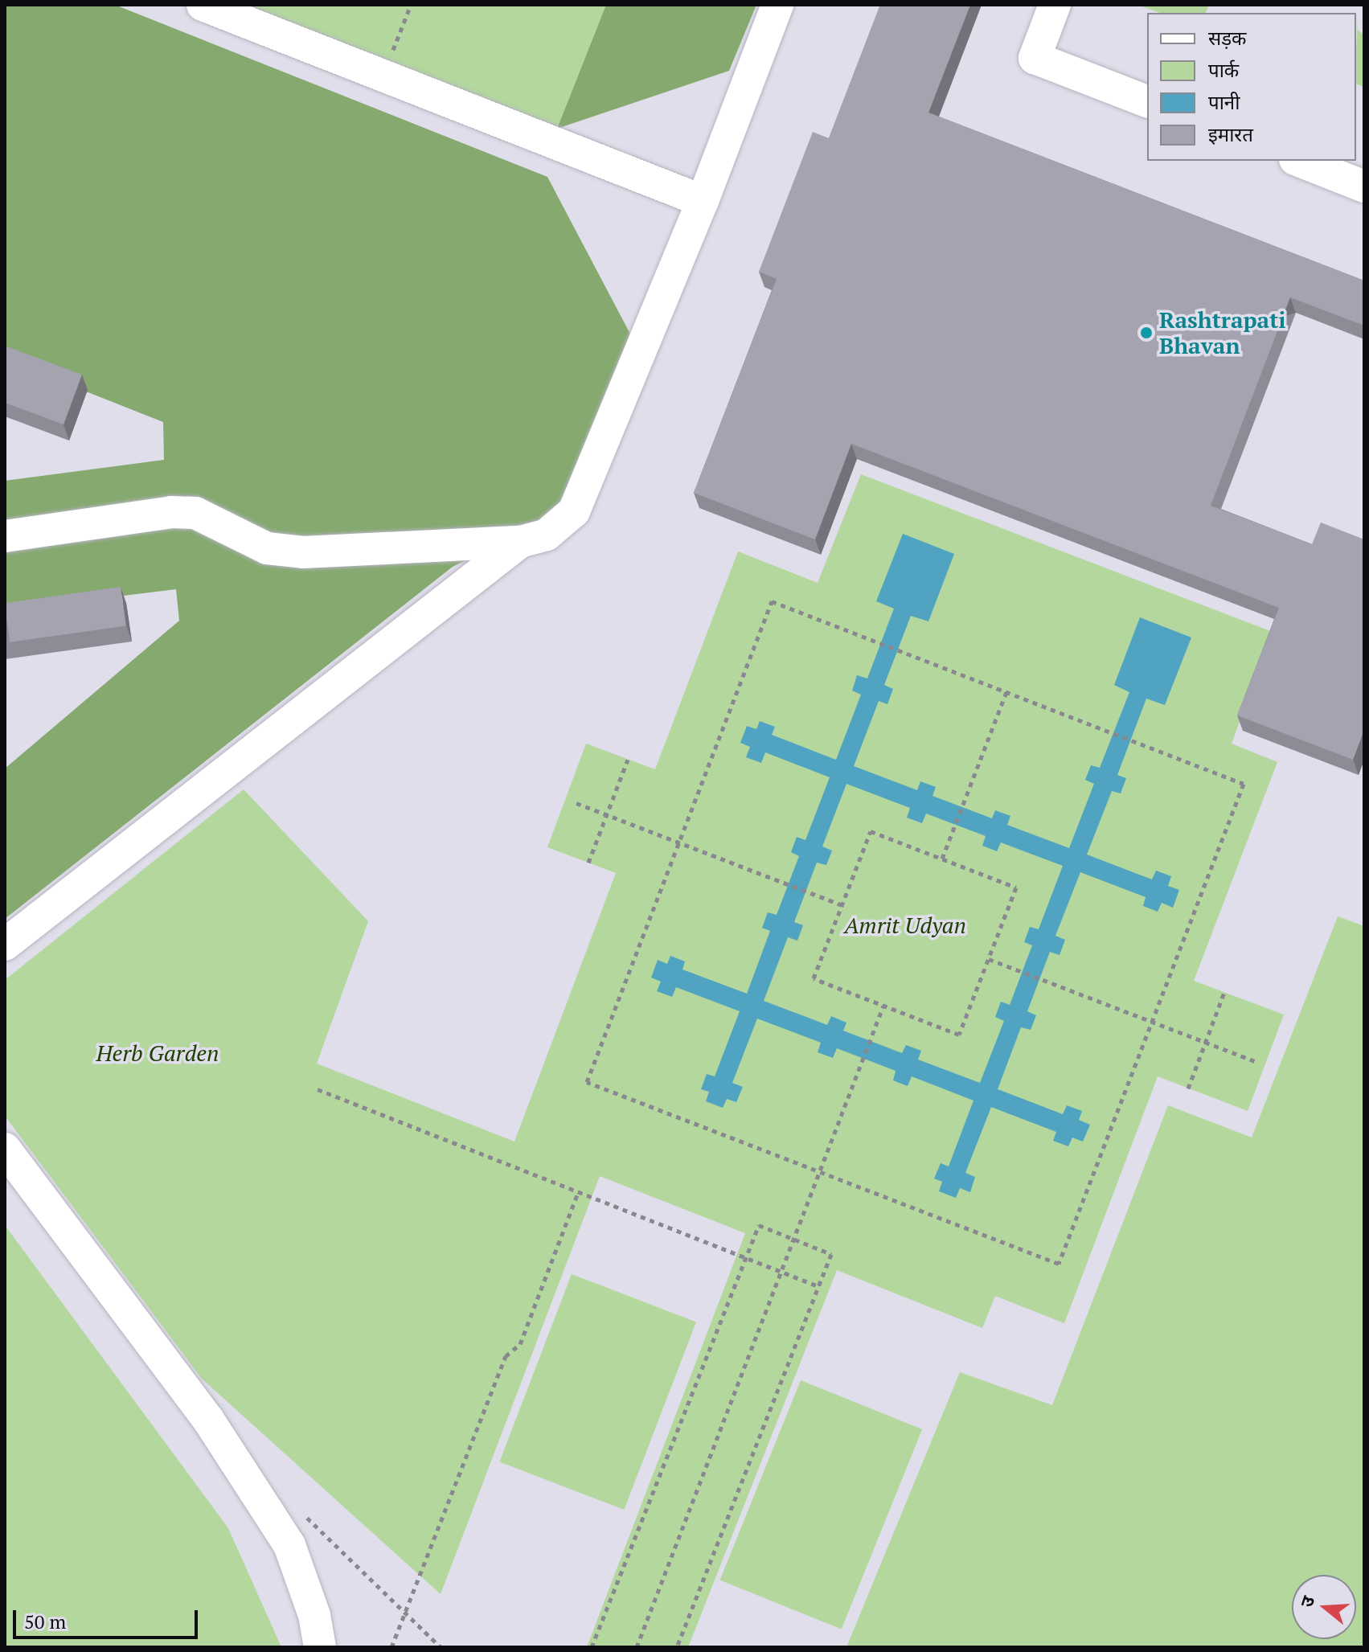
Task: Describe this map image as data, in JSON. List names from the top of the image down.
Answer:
{
  "parks": ["Amrit Udyan", "Herb Garden"],
  "places": ["Rashtrapati Bhavan"],
  "legend": [
    "सड़क",
    "पार्क",
    "पानी",
    "इमारत"
  ],
  "scale_bar": "50 m",
  "north": "left"
}
